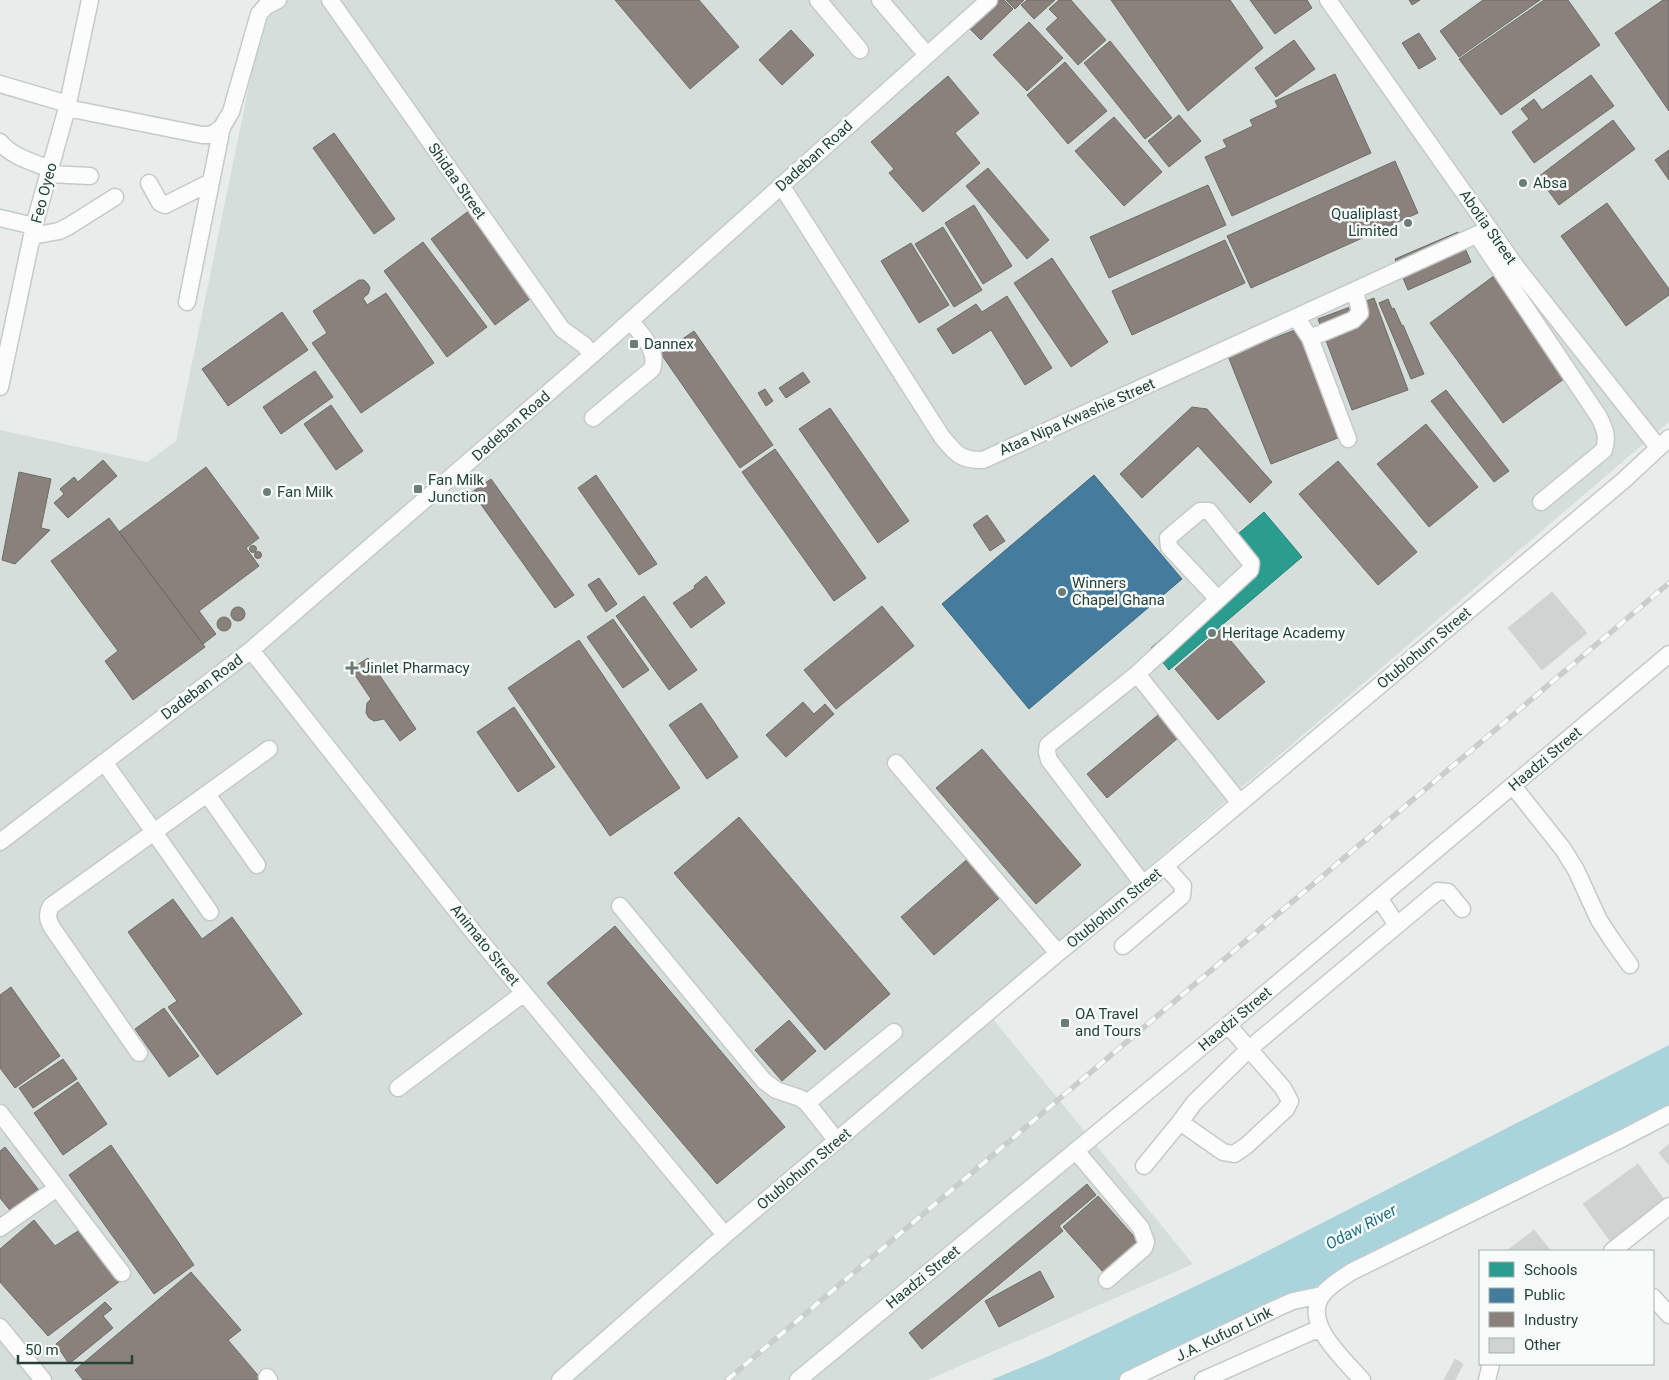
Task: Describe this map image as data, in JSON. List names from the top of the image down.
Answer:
{
  "streets": {
    "street": [
      "Dadeban Road",
      "Shidaa Street",
      "Feo Oyeo",
      "Abotia Street",
      "Ataa Nipa Kwashie Street",
      "Otublohum Street",
      "Haadzi Street",
      "Animato Street",
      "J.A. Kufuor Link"
    ]
  },
  "crossings": [
    ["Dadeban Road", "Shidaa Street"],
    ["Dadeban Road", "Ataa Nipa Kwashie Street"],
    ["Dadeban Road", "Animato Street"],
    ["Abotia Street", "Ataa Nipa Kwashie Street"],
    ["Abotia Street", "Otublohum Street"],
    ["Otublohum Street", "Animato Street"]
  ],
  "water": ["Odaw River"],
  "places": {
    "other": [
      "Absa",
      "Qualiplast Limited",
      "Fan Milk",
      "Winners Chapel Ghana",
      "Heritage Academy"
    ],
    "transit": ["Dannex", "Fan Milk Junction", "OA Travel and Tours"],
    "health": ["Jinlet Pharmacy"]
  },
  "legend": [
    "Schools",
    "Public",
    "Industry",
    "Other"
  ],
  "scale_bar": "50 m"
}
